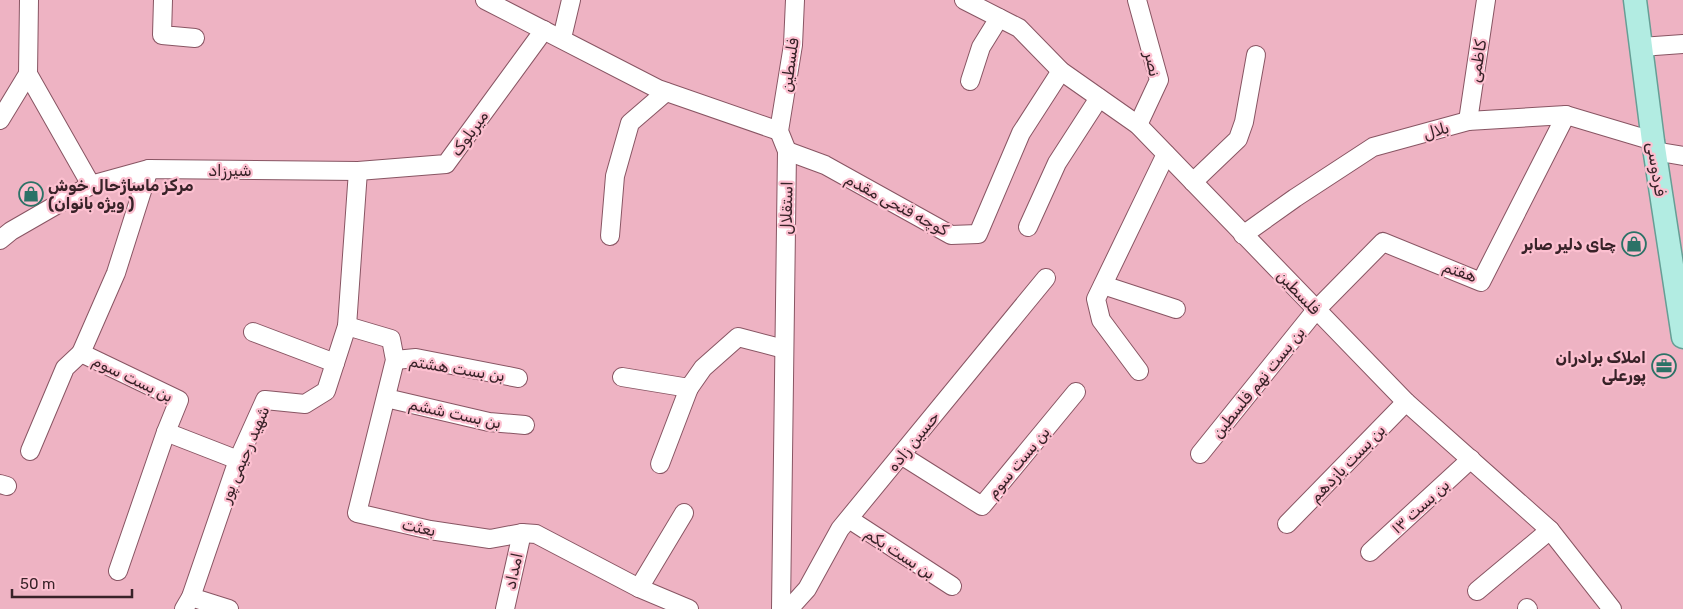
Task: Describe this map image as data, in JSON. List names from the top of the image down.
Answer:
{
  "streets": {
    "main road": ["فردوسی"],
    "street": [
      "کاظمی",
      "نصر",
      "فلسطین",
      "بلال",
      "میربلوک",
      "شیرزاد",
      "کوچه فتحی مقدم",
      "استقلال",
      "هفتم",
      "بن بست هشتم",
      "بن بست سوم",
      "بن بست نهم فلسطین",
      "بن بست ششم",
      "حسین زاده",
      "شهید رحیمی پور",
      "بن بست یازدهم",
      "بن بست ۱۳",
      "بعثت",
      "بن بست یکم",
      "امداد"
    ]
  },
  "crossings": [
    ["کاظمی", "بلال"],
    ["نصر", "فلسطین"],
    ["فلسطین", "بلال"],
    ["فلسطین", "کوچه فتحی مقدم"],
    ["فلسطین", "استقلال"],
    ["فلسطین", "هفتم"],
    ["فلسطین", "بن بست نهم فلسطین"],
    ["فلسطین", "بن بست یازدهم"],
    ["فلسطین", "بن بست ۱۳"],
    ["بلال", "فردوسی"],
    ["بلال", "هفتم"],
    ["میربلوک", "شیرزاد"],
    ["میربلوک", "شهید رحیمی پور"],
    ["شیرزاد", "بن بست سوم"],
    ["شیرزاد", "شهید رحیمی پور"],
    ["کوچه فتحی مقدم", "استقلال"],
    ["هفتم", "بن بست نهم فلسطین"],
    ["بن بست هشتم", "بعثت"],
    ["بن بست سوم", "حسین زاده"],
    ["بن بست ششم", "بعثت"],
    ["حسین زاده", "بن بست یکم"],
    ["بعثت", "امداد"]
  ],
  "places": {
    "shop": ["مرکز ماساژحال خوش (ویژه بانوان )", "چای دلیر صابر"],
    "office": ["املاک برادران پورعلی"]
  },
  "scale_bar": "50 m"
}
